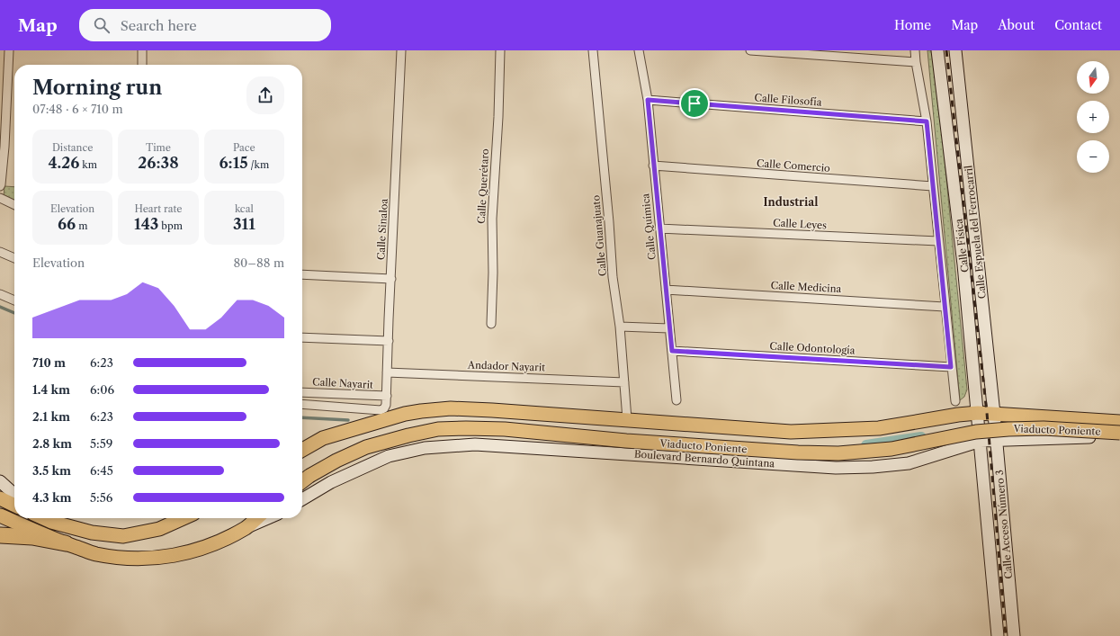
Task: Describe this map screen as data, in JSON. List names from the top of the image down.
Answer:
{
  "streets": {
    "main road": ["Viaducto Poniente"],
    "street": [
      "Calle Filosofía",
      "Calle Comercio",
      "Calle Querétaro",
      "Calle Leyes",
      "Calle Química",
      "Calle Sinaloa",
      "Calle Espuela del Ferrocarril",
      "Calle Guanajuato",
      "Calle Física",
      "Calle Medicina",
      "Calle Odontología",
      "Andador Nayarit",
      "Calle Nayarit",
      "Boulevard Bernardo Quintana",
      "Calle Acceso Número 3"
    ]
  },
  "crossings": [
    ["Calle Filosofía", "Calle Química"],
    ["Calle Comercio", "Calle Química"],
    ["Calle Leyes", "Calle Química"],
    ["Calle Química", "Calle Medicina"],
    ["Calle Química", "Calle Odontología"],
    ["Calle Sinaloa", "Andador Nayarit"],
    ["Calle Sinaloa", "Calle Nayarit"],
    ["Calle Espuela del Ferrocarril", "Calle Acceso Número 3"],
    ["Calle Guanajuato", "Andador Nayarit"],
    ["Calle Física", "Boulevard Bernardo Quintana"],
    ["Calle Física", "Calle Acceso Número 3"],
    ["Boulevard Bernardo Quintana", "Calle Acceso Número 3"]
  ],
  "districts": ["Industrial"],
  "north": "bottom",
  "page": {
    "header": "Map",
    "search": "Search here",
    "nav": [
      "Home",
      "Map",
      "About",
      "Contact"
    ],
    "map_buttons": ["+", "−"],
    "heading": ["Morning run", "07:48 · 6 × 710 m"],
    "stats": [
      ["Distance", "4.26 km"],
      ["Time", "26:38"],
      ["Pace", "6:15 /km"],
      ["Elevation", "66 m"],
      ["Heart rate", "143 bpm"],
      ["kcal", "311"]
    ],
    "chart": ["Elevation", "80–88 m"],
    "list": [
      {
        "name": "710 m",
        "note": "6:23"
      },
      {
        "name": "1.4 km",
        "note": "6:06"
      },
      {
        "name": "2.1 km",
        "note": "6:23"
      },
      {
        "name": "2.8 km",
        "note": "5:59"
      },
      {
        "name": "3.5 km",
        "note": "6:45"
      },
      {
        "name": "4.3 km",
        "note": "5:56"
      }
    ]
  }
}
